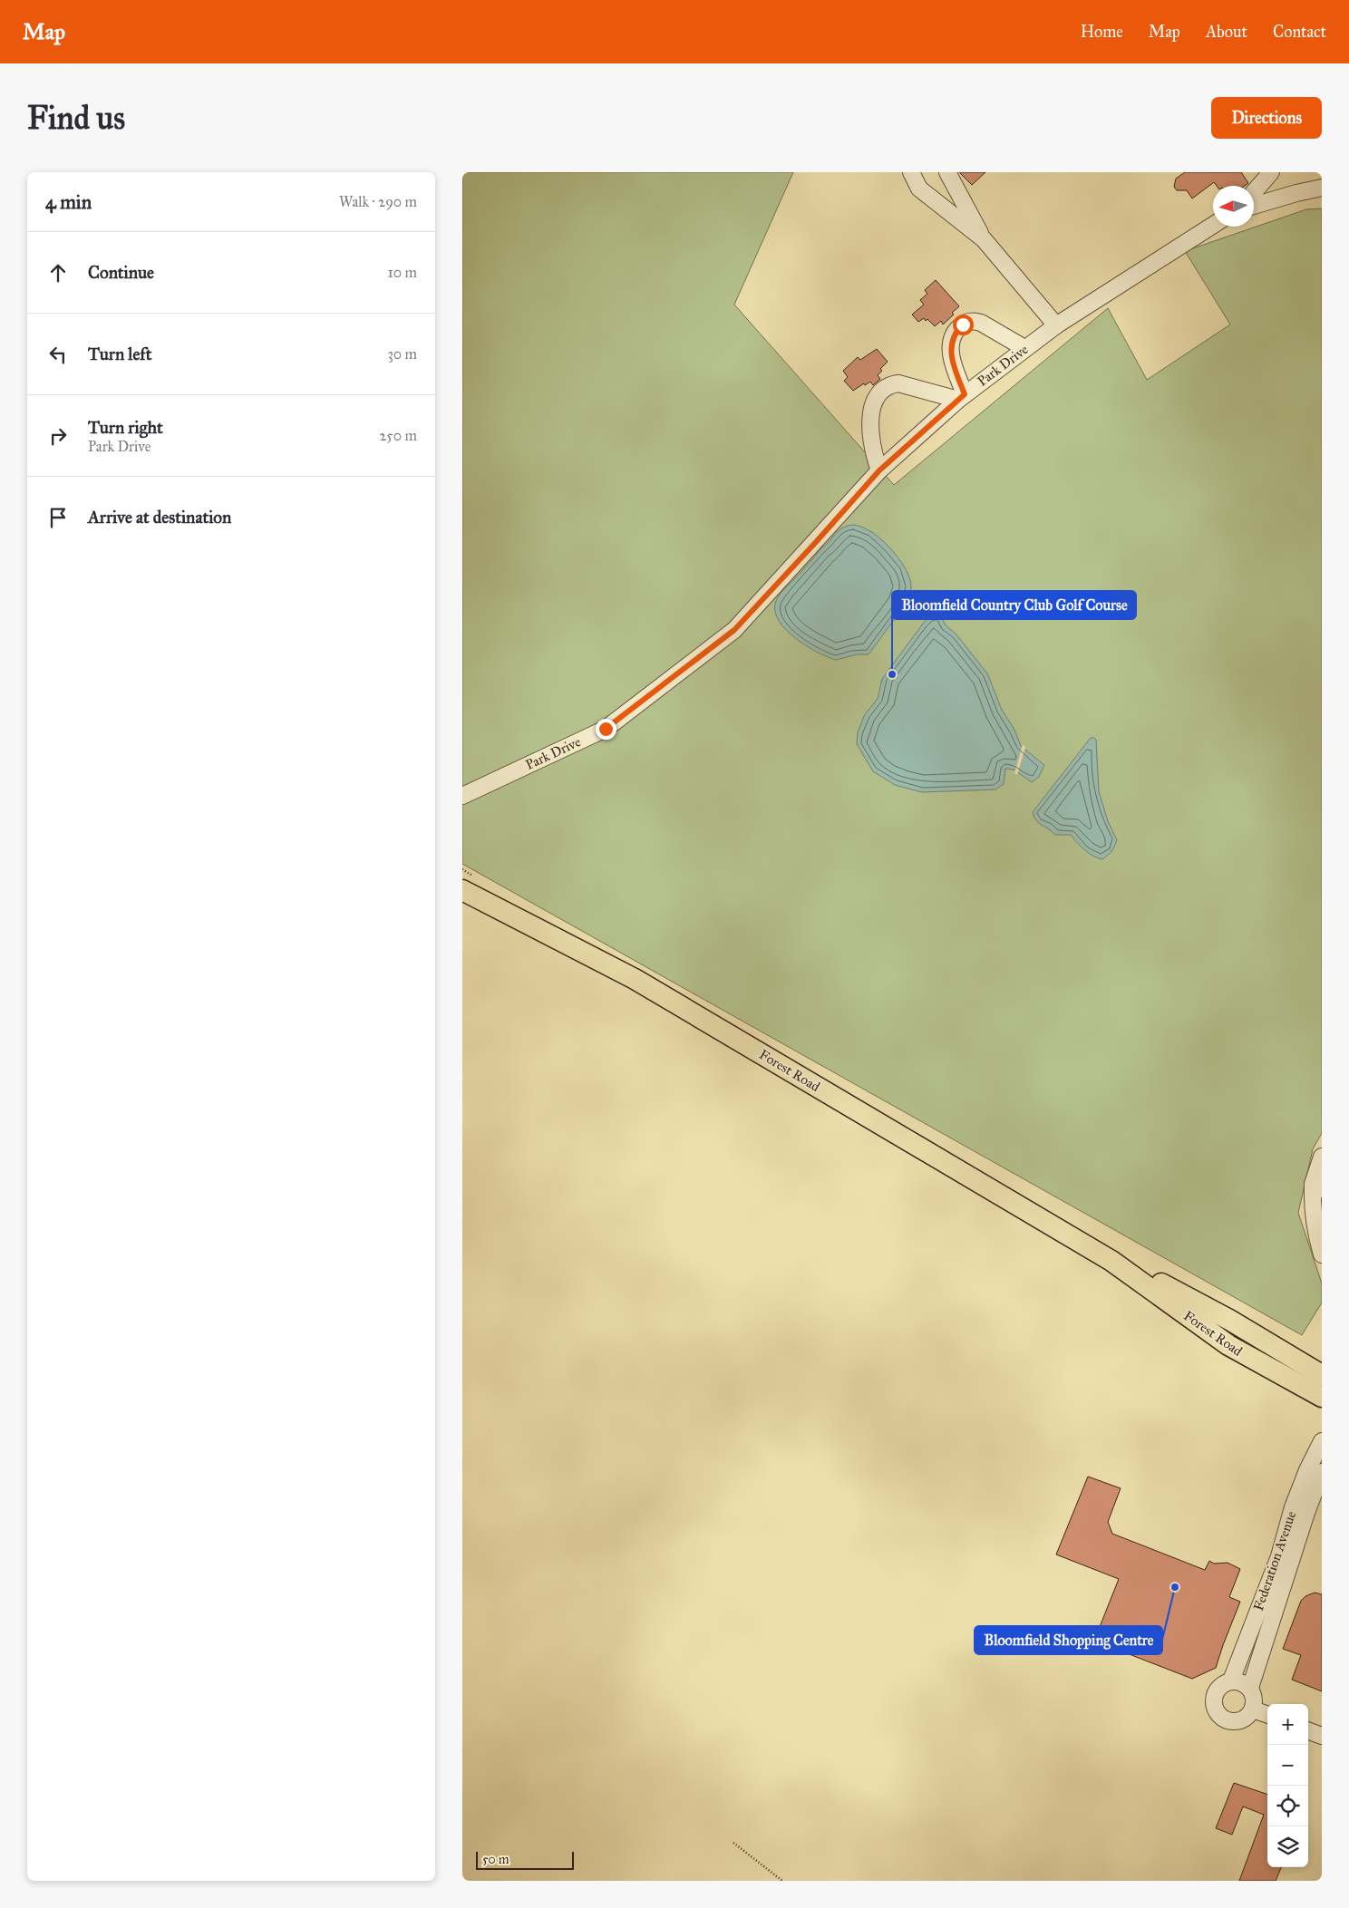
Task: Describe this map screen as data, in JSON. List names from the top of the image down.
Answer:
{
  "streets": {
    "main road": ["Forest Road"],
    "street": ["Park Drive", "Federation Avenue"]
  },
  "places": ["Bloomfield Country Club Golf Course", "Bloomfield Shopping Centre"],
  "scale_bar": "50 m",
  "north": "left",
  "page": {
    "header": "Map",
    "nav": [
      "Home",
      "Map",
      "About",
      "Contact"
    ],
    "buttons": "Directions",
    "title": "Find us",
    "heading": ["4 min", "Walk · 290 m"],
    "list": [
      ["Continue", "10 m"],
      ["Turn left", "30 m"],
      ["Turn right", "Park Drive", "250 m"],
      "Arrive at destination"
    ],
    "map_buttons": ["+", "−"],
    "scale": "50 m"
  }
}
